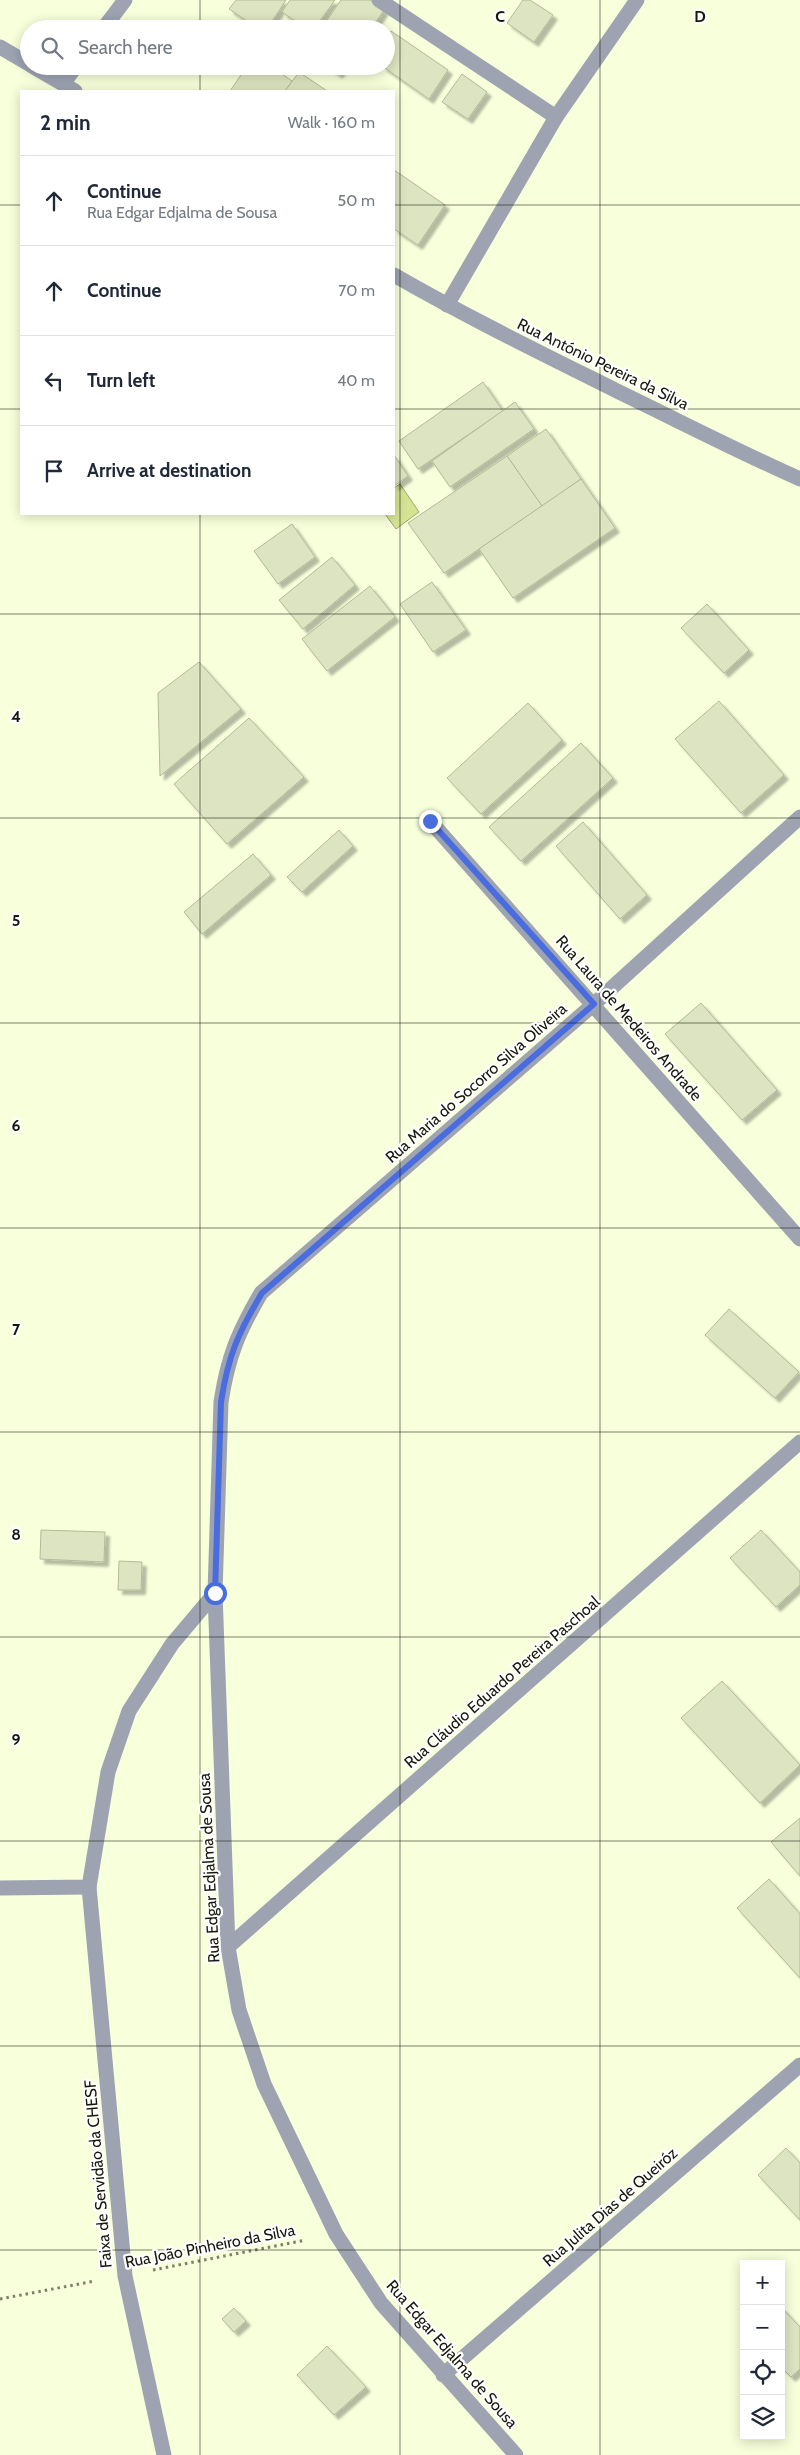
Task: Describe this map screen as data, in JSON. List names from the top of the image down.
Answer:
{
  "streets": {
    "street": [
      "Rua António Pereira da Silva",
      "Rua Laura de Medeiros Andrade",
      "Rua Maria do Socorro Silva Oliveira",
      "Rua Cláudio Eduardo Pereira Paschoal",
      "Rua Edgar Edjalma de Sousa",
      "Faixa de Servidão da CHESF",
      "Rua Julita Dias de Queiróz"
    ],
    "path": ["Rua João Pinheiro da Silva"]
  },
  "crossings": [
    ["Rua Laura de Medeiros Andrade", "Rua Maria do Socorro Silva Oliveira"],
    ["Rua Maria do Socorro Silva Oliveira", "Rua Edgar Edjalma de Sousa"],
    ["Rua Cláudio Eduardo Pereira Paschoal", "Rua Edgar Edjalma de Sousa"],
    ["Rua Edgar Edjalma de Sousa", "Faixa de Servidão da CHESF"],
    ["Rua Edgar Edjalma de Sousa", "Rua Julita Dias de Queiróz"],
    ["Rua Edgar Edjalma de Sousa", "Rua João Pinheiro da Silva"],
    ["Faixa de Servidão da CHESF", "Rua João Pinheiro da Silva"]
  ],
  "page": {
    "search": "Search here",
    "heading": ["2 min", "Walk · 160 m"],
    "list": [
      ["Continue", "Rua Edgar Edjalma de Sousa", "50 m"],
      ["Continue", "70 m"],
      ["Turn left", "40 m"],
      "Arrive at destination"
    ],
    "map_buttons": ["+", "−"]
  },
  "grid": {
    "columns": ["C", "D"],
    "rows": [
      "4",
      "5",
      "6",
      "7",
      "8",
      "9"
    ]
  }
}
